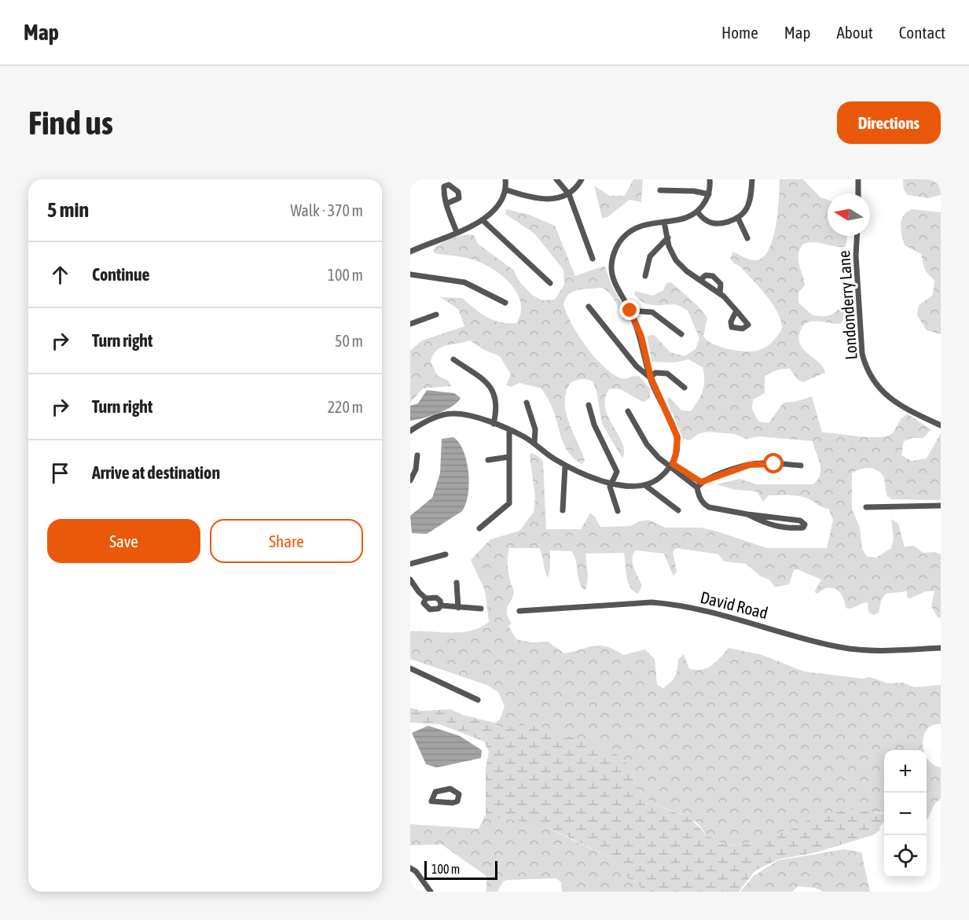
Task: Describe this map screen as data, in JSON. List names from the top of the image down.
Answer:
{
  "streets": {
    "street": ["Londonderry Lane", "David Road"]
  },
  "scale_bar": "100 m",
  "north": "left",
  "page": {
    "header": "Map",
    "nav": [
      "Home",
      "Map",
      "About",
      "Contact"
    ],
    "buttons": [
      "Directions",
      ["Save", "Share"]
    ],
    "title": "Find us",
    "heading": ["5 min", "Walk · 370 m"],
    "list": [
      ["Continue", "100 m"],
      ["Turn right", "50 m"],
      ["Turn right", "220 m"],
      "Arrive at destination"
    ],
    "map_buttons": ["+", "−"],
    "scale": "100 m"
  }
}
